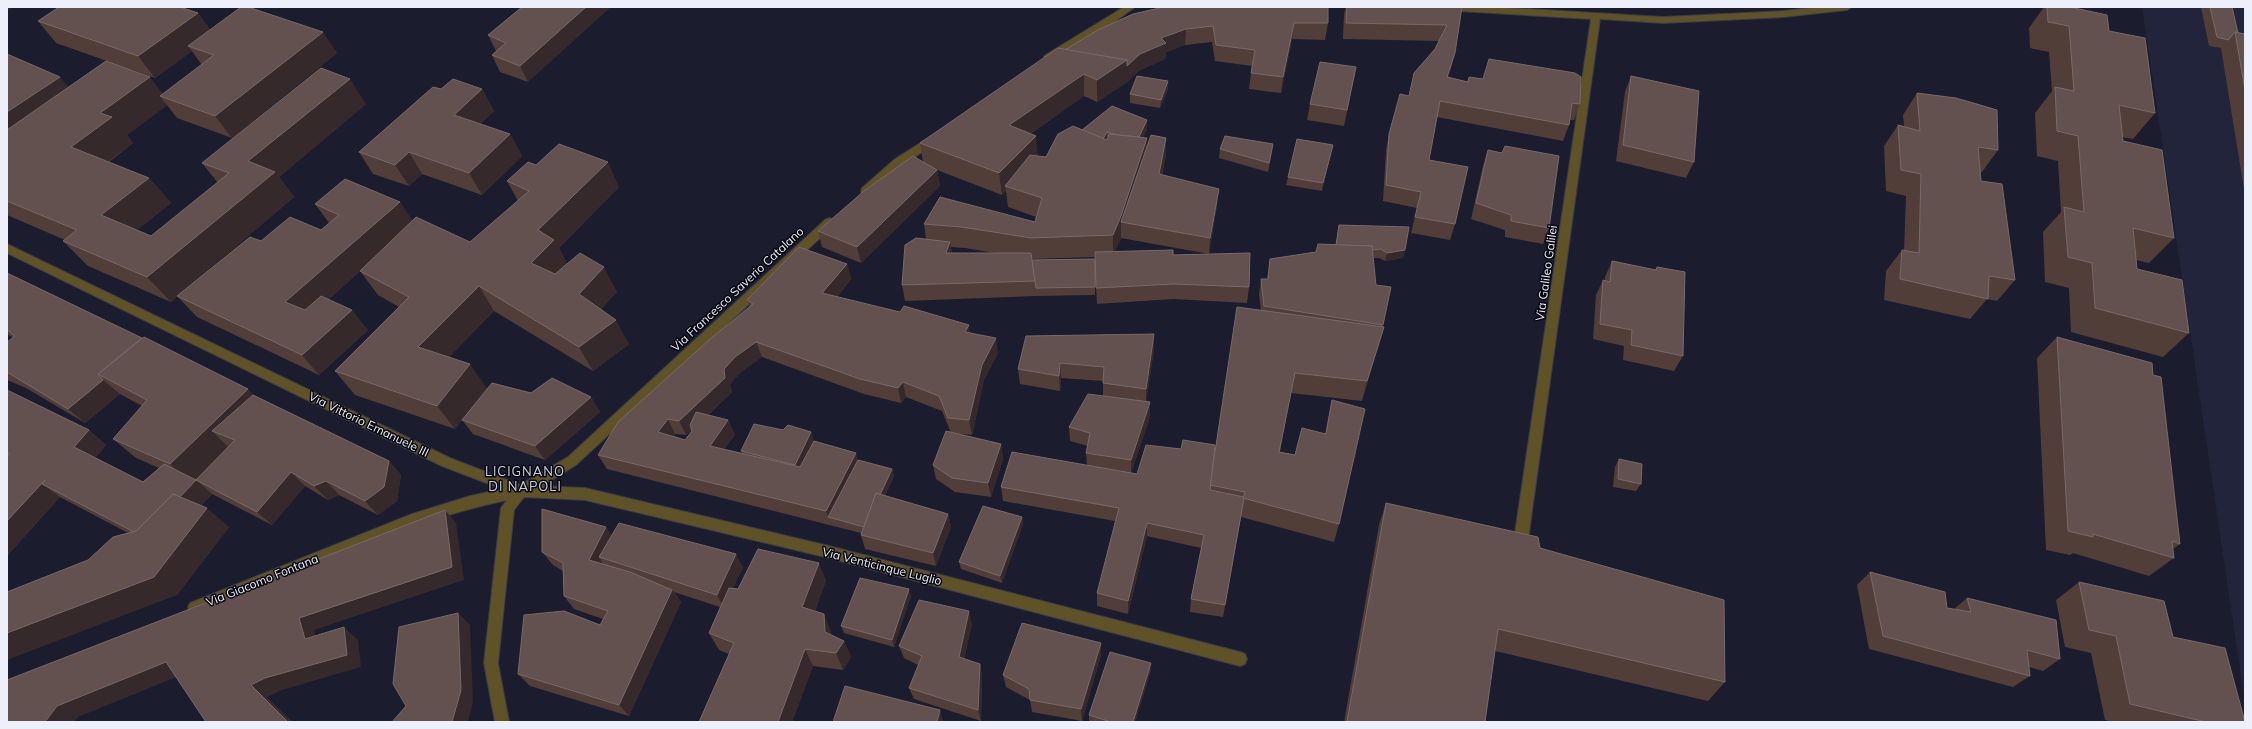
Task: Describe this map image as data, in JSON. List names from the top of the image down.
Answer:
{
  "streets": {
    "street": [
      "Via Galileo Galilei",
      "Via Francesco Saverio Catalano",
      "Via Vittorio Emanuele III",
      "Via Venticinque Luglio",
      "Via Giacomo Fontana"
    ]
  },
  "crossings": [
    ["Via Francesco Saverio Catalano", "Via Vittorio Emanuele III"],
    ["Via Francesco Saverio Catalano", "Via Venticinque Luglio"],
    ["Via Francesco Saverio Catalano", "Via Giacomo Fontana"],
    ["Via Vittorio Emanuele III", "Via Venticinque Luglio"],
    ["Via Vittorio Emanuele III", "Via Giacomo Fontana"],
    ["Via Venticinque Luglio", "Via Giacomo Fontana"]
  ],
  "districts": ["LICIGNANO DI NAPOLI"]
}
